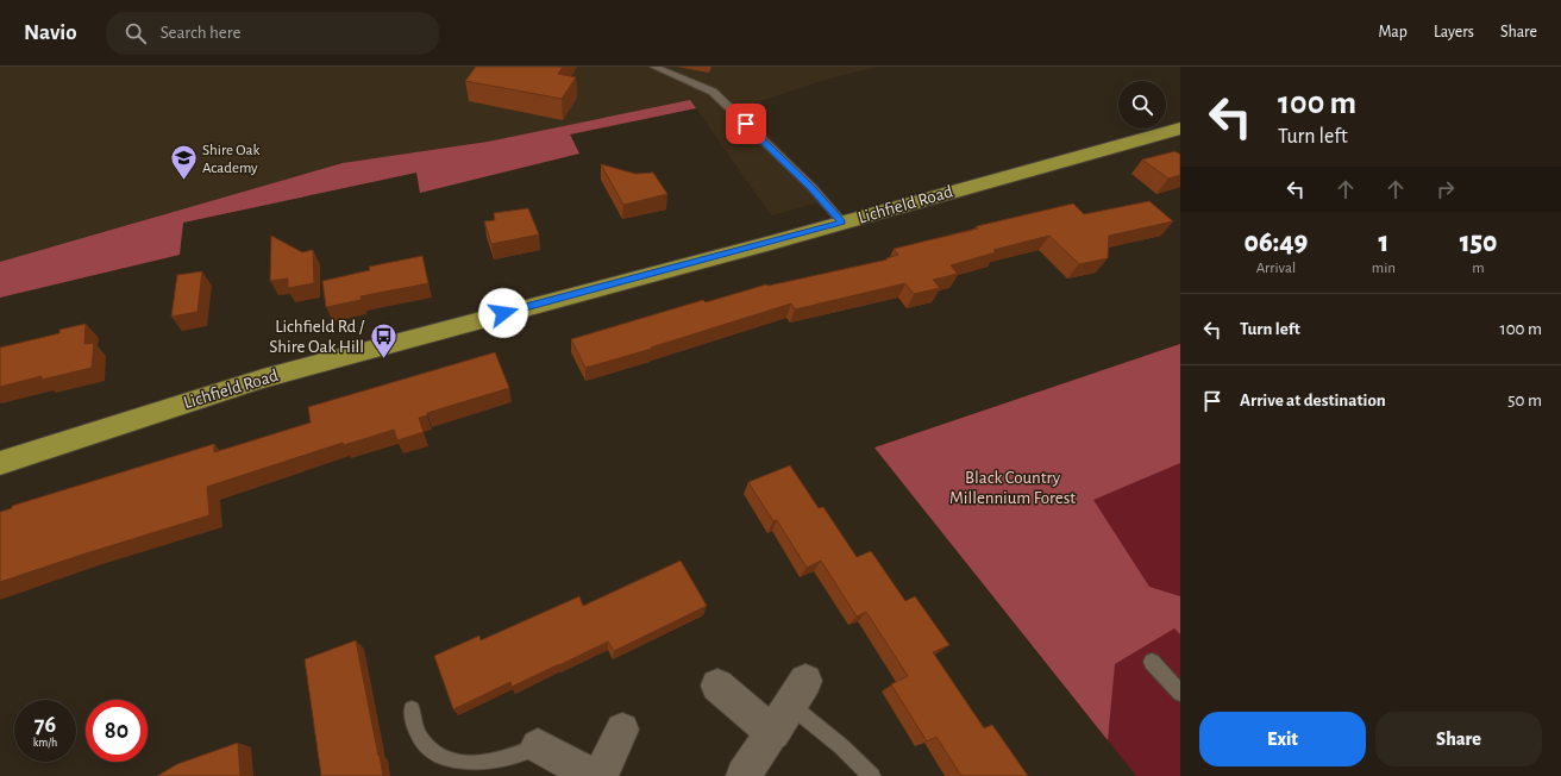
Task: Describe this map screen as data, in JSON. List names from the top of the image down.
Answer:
{
  "streets": {
    "highway": ["Lichfield Road"]
  },
  "parks": ["Black Country Millennium Forest"],
  "places": {
    "school or university": ["Shire Oak Academy"],
    "bus stop": ["Lichfield Rd / Shire Oak Hill"]
  },
  "page": {
    "header": "Navio",
    "search": "Search here",
    "nav": ["Map", "Layers", "Share"],
    "turn": ["100 m", "Turn left"],
    "eta": [
      "06:49",
      "Arrival",
      "1",
      "min",
      "150",
      "m"
    ],
    "list": [
      {
        "name": "Turn left",
        "value": "100 m"
      },
      {
        "name": "Arrive at destination",
        "value": "50 m"
      }
    ],
    "speed": "76 km/h",
    "limit": "80",
    "buttons": ["Exit", "Share"]
  }
}
